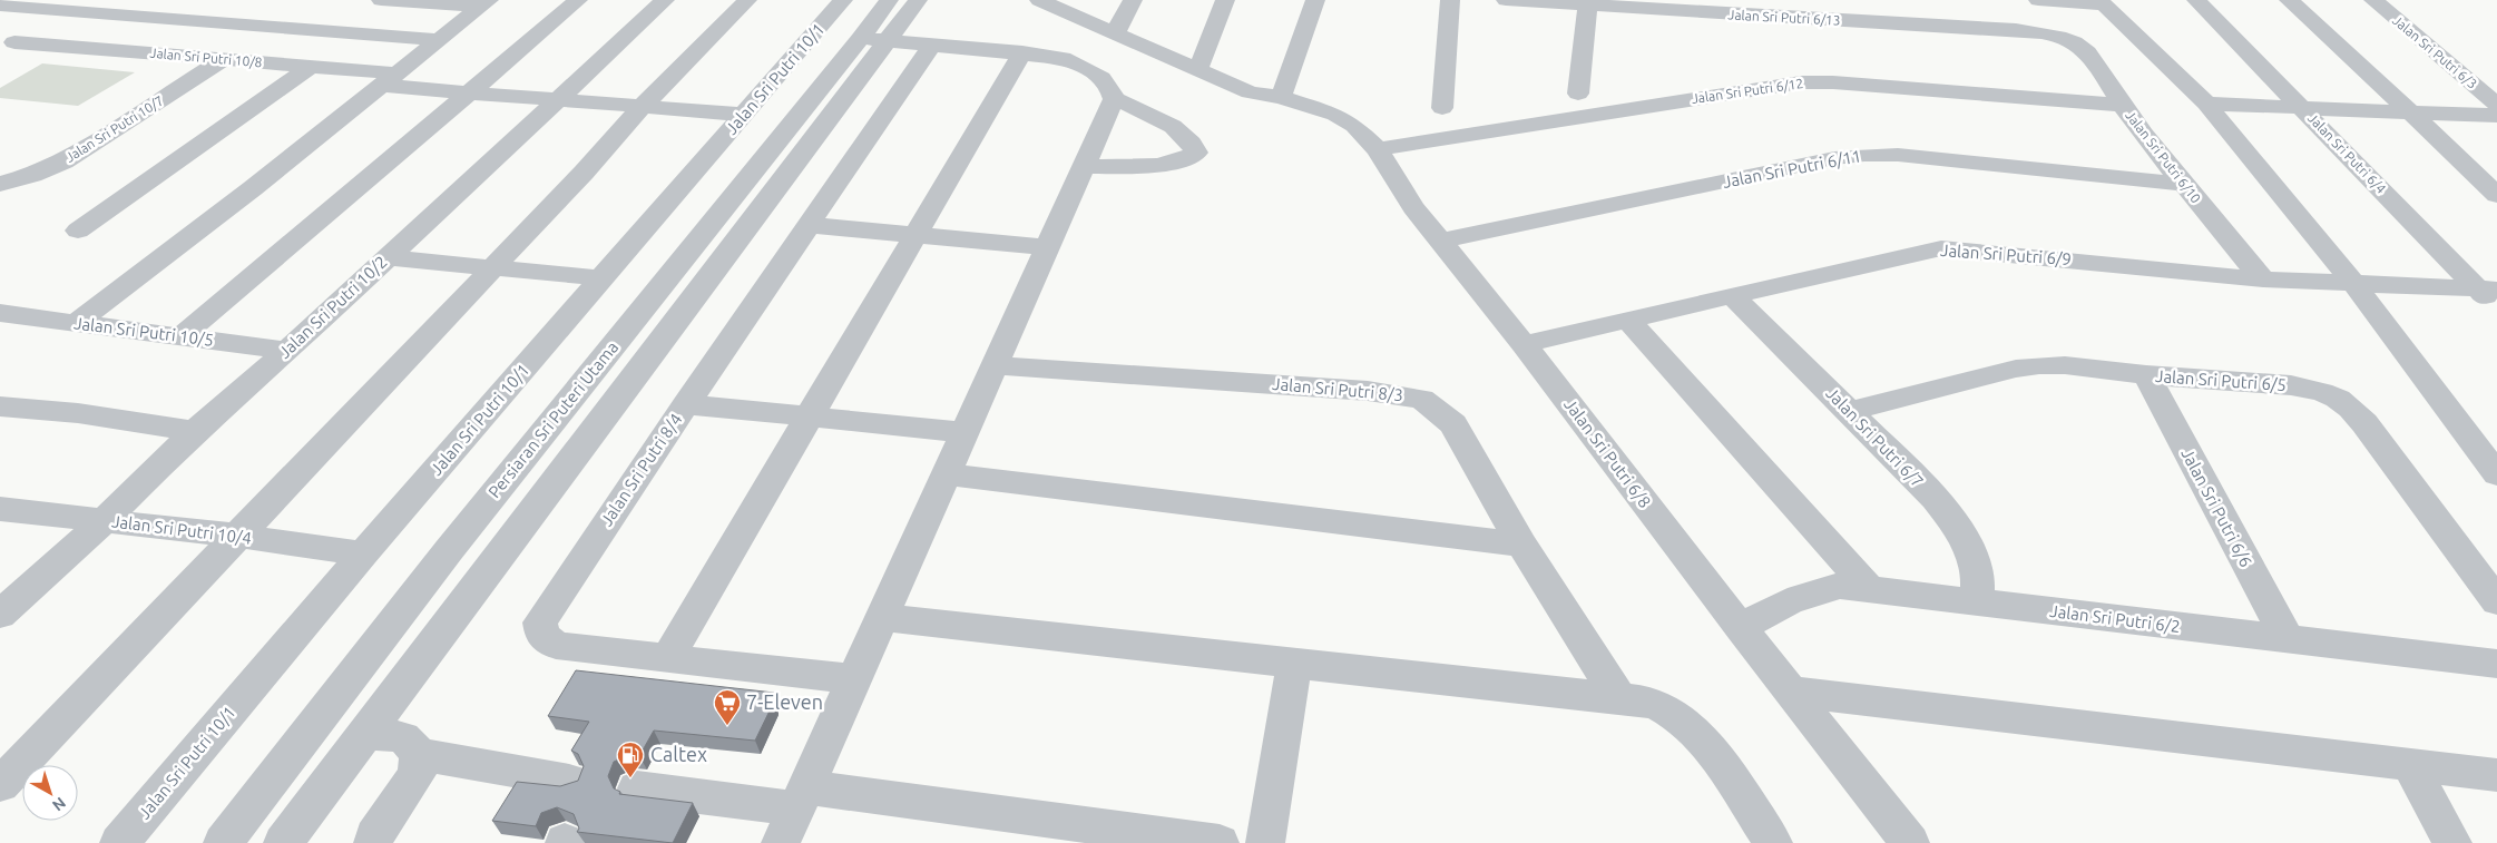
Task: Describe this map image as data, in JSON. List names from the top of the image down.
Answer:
{
  "streets": {
    "street": [
      "Jalan Sri Putri 6/13",
      "Jalan Sri Putri 6/3",
      "Jalan Sri Putri 10/8",
      "Jalan Sri Putri 10/1",
      "Jalan Sri Putri 6/12",
      "Jalan Sri Putri 10/7",
      "Jalan Sri Putri 6/4",
      "Jalan Sri Putri 6/10",
      "Jalan Sri Putri 6/11",
      "Jalan Sri Putri 6/9",
      "Jalan Sri Putri 10/2",
      "Jalan Sri Putri 10/5",
      "Jalan Sri Putri 6/5",
      "Jalan Sri Putri 8/3",
      "Persiaran Sri Puteri Utama",
      "Jalan Sri Putri 6/7",
      "Jalan Sri Putri 6/8",
      "Jalan Sri Putri 8/4",
      "Jalan Sri Putri 6/6",
      "Jalan Sri Putri 10/4",
      "Jalan Sri Putri 6/2"
    ]
  },
  "crossings": [
    ["Jalan Sri Putri 6/13", "Jalan Sri Putri 6/10"],
    ["Jalan Sri Putri 10/8", "Jalan Sri Putri 10/1"],
    ["Jalan Sri Putri 10/8", "Jalan Sri Putri 10/7"],
    ["Jalan Sri Putri 10/8", "Jalan Sri Putri 10/2"],
    ["Jalan Sri Putri 10/1", "Jalan Sri Putri 10/4"],
    ["Jalan Sri Putri 6/12", "Jalan Sri Putri 6/10"],
    ["Jalan Sri Putri 6/12", "Jalan Sri Putri 6/8"],
    ["Jalan Sri Putri 6/4", "Jalan Sri Putri 6/9"],
    ["Jalan Sri Putri 6/10", "Jalan Sri Putri 6/11"],
    ["Jalan Sri Putri 6/10", "Jalan Sri Putri 6/9"],
    ["Jalan Sri Putri 6/11", "Jalan Sri Putri 6/8"],
    ["Jalan Sri Putri 6/9", "Jalan Sri Putri 6/7"],
    ["Jalan Sri Putri 6/9", "Jalan Sri Putri 6/8"],
    ["Jalan Sri Putri 10/2", "Jalan Sri Putri 10/5"],
    ["Jalan Sri Putri 10/2", "Jalan Sri Putri 10/4"],
    ["Jalan Sri Putri 6/5", "Jalan Sri Putri 6/7"],
    ["Jalan Sri Putri 6/5", "Jalan Sri Putri 6/6"],
    ["Jalan Sri Putri 6/7", "Jalan Sri Putri 6/2"],
    ["Jalan Sri Putri 6/8", "Jalan Sri Putri 6/2"],
    ["Jalan Sri Putri 6/6", "Jalan Sri Putri 6/2"]
  ],
  "places": {
    "supermarket": ["7-Eleven"],
    "fuel station": ["Caltex"]
  },
  "north": "bottom right"
}
